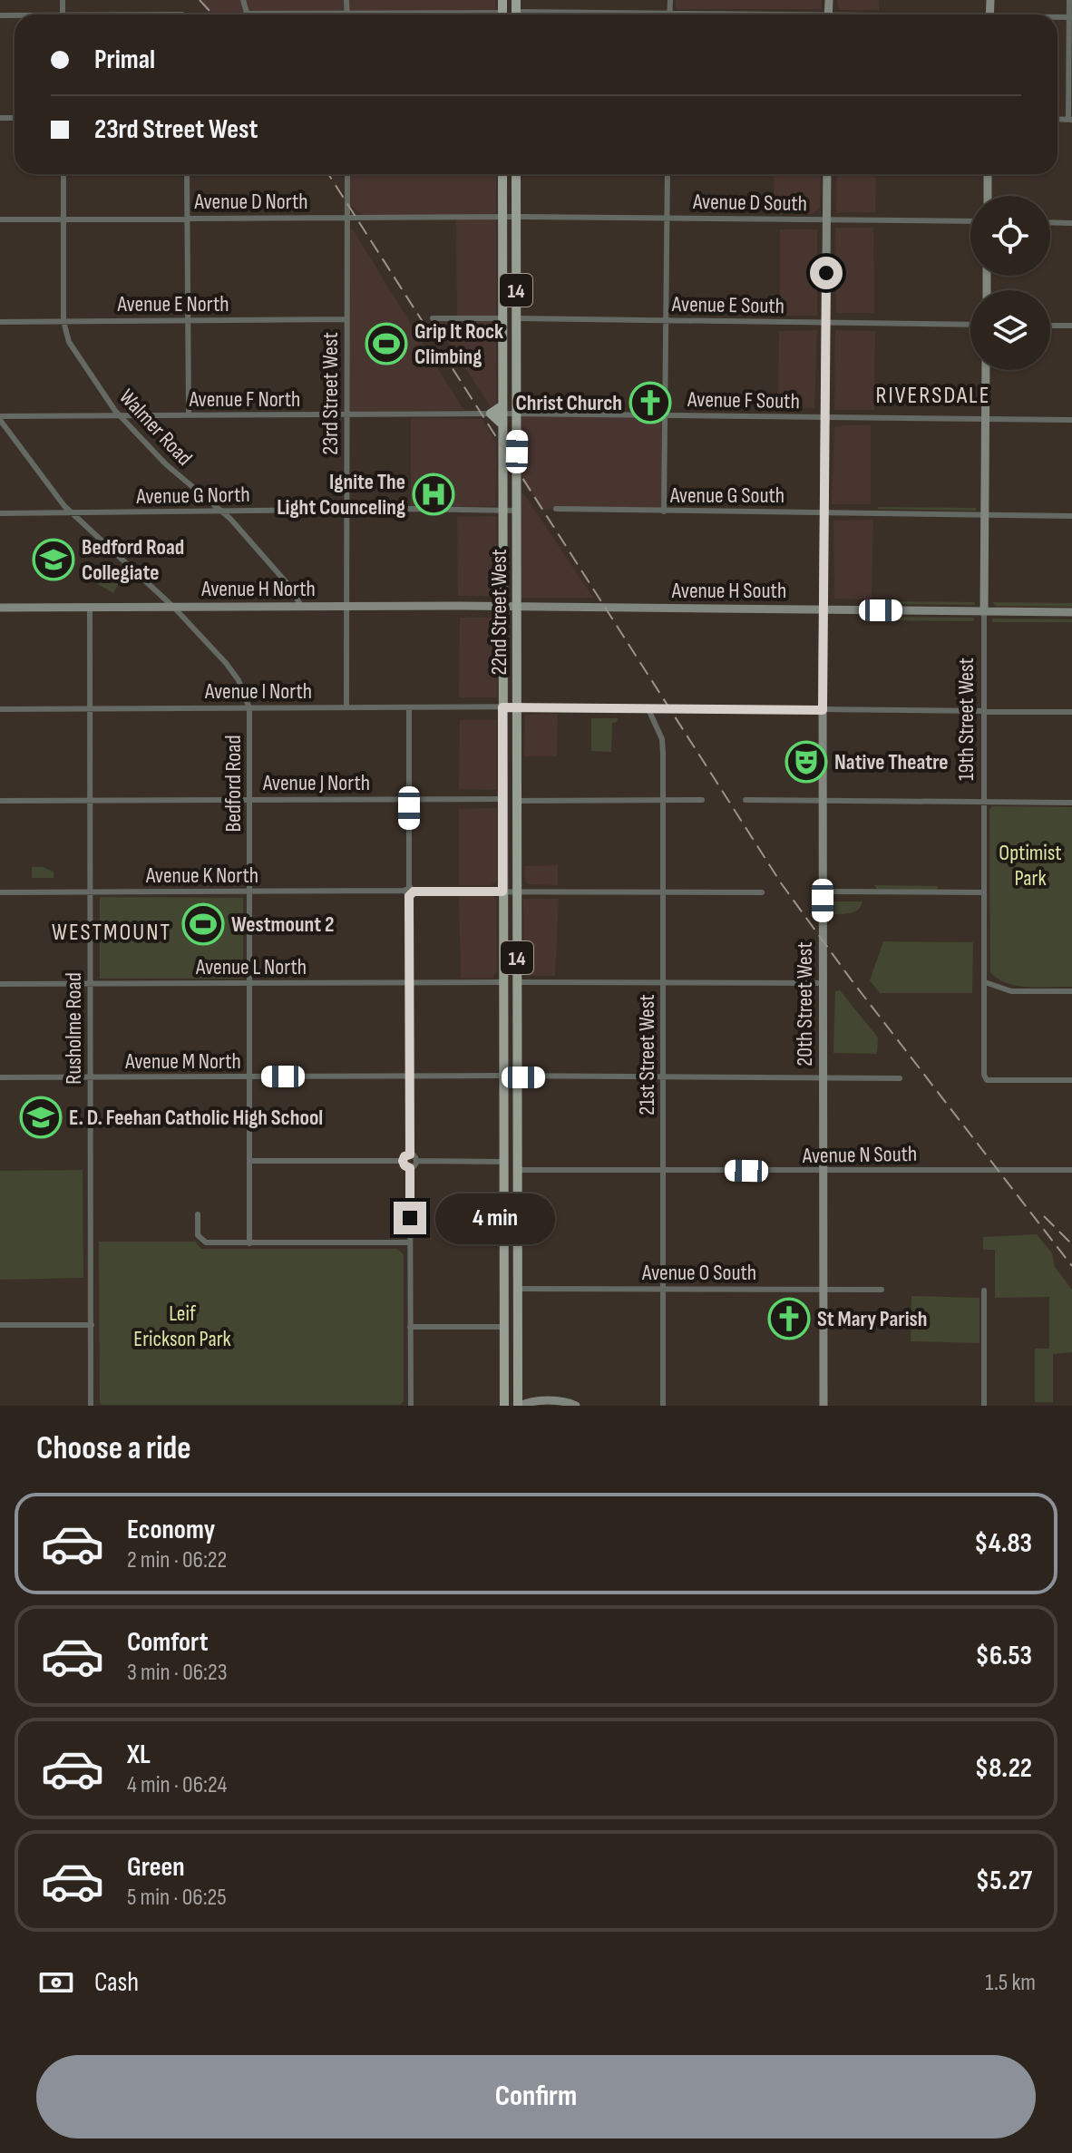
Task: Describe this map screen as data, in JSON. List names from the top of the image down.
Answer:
{
  "streets": {
    "main road": ["14", "22nd Street West"],
    "street": [
      "Avenue D North",
      "Avenue D South",
      "Avenue E North",
      "Avenue E South",
      "23rd Street West",
      "Avenue F North",
      "Avenue F South",
      "Walmer Road",
      "Avenue G North",
      "Avenue G South",
      "Avenue H North",
      "Avenue H South",
      "Avenue I North",
      "19th Street West",
      "Avenue J North",
      "Bedford Road",
      "Avenue K North",
      "Avenue L North",
      "20th Street West",
      "Rusholme Road",
      "21st Street West",
      "Avenue M North",
      "Avenue N South",
      "Avenue O South"
    ]
  },
  "crossings": [
    ["Avenue D North", "Avenue D South"],
    ["Avenue D North", "23rd Street West"],
    ["Avenue D North", "22nd Street West"],
    ["Avenue D South", "22nd Street West"],
    ["Avenue D South", "20th Street West"],
    ["Avenue E North", "23rd Street West"],
    ["Avenue E North", "Walmer Road"],
    ["Avenue E South", "22nd Street West"],
    ["Avenue E South", "20th Street West"],
    ["23rd Street West", "Avenue F North"],
    ["23rd Street West", "Avenue G North"],
    ["23rd Street West", "Avenue H North"],
    ["23rd Street West", "Avenue I North"],
    ["Avenue F North", "Walmer Road"],
    ["Avenue F North", "Bedford Road"],
    ["Avenue F South", "22nd Street West"],
    ["Avenue F South", "19th Street West"],
    ["Avenue F South", "20th Street West"],
    ["Walmer Road", "Avenue G North"],
    ["Walmer Road", "Avenue H North"],
    ["Avenue G North", "22nd Street West"],
    ["Avenue G North", "Bedford Road"],
    ["Avenue G South", "19th Street West"],
    ["Avenue G South", "20th Street West"],
    ["Avenue H North", "Avenue H South"],
    ["Avenue H North", "22nd Street West"],
    ["Avenue H North", "Bedford Road"],
    ["Avenue H North", "Rusholme Road"],
    ["Avenue H South", "22nd Street West"],
    ["Avenue H South", "19th Street West"],
    ["Avenue H South", "20th Street West"],
    ["22nd Street West", "Avenue I North"],
    ["22nd Street West", "Avenue J North"],
    ["22nd Street West", "Avenue K North"],
    ["22nd Street West", "Avenue L North"],
    ["22nd Street West", "Avenue M North"],
    ["22nd Street West", "Avenue N South"],
    ["22nd Street West", "Avenue O South"],
    ["Avenue I North", "19th Street West"],
    ["Avenue I North", "Bedford Road"],
    ["Avenue I North", "20th Street West"],
    ["Avenue I North", "Rusholme Road"],
    ["Avenue I North", "21st Street West"],
    ["Avenue J North", "Bedford Road"],
    ["Avenue J North", "Rusholme Road"],
    ["Bedford Road", "Avenue K North"],
    ["Bedford Road", "Avenue L North"],
    ["Bedford Road", "Avenue M North"],
    ["Avenue K North", "Rusholme Road"],
    ["Avenue K North", "21st Street West"],
    ["Avenue L North", "Rusholme Road"],
    ["20th Street West", "Avenue M North"],
    ["20th Street West", "Avenue N South"],
    ["20th Street West", "Avenue O South"],
    ["Rusholme Road", "Avenue M North"],
    ["21st Street West", "Avenue M North"],
    ["21st Street West", "Avenue N South"],
    ["21st Street West", "Avenue O South"]
  ],
  "districts": ["RIVERSDALE", "WESTMOUNT"],
  "parks": ["Optimist Park", "Leif Erickson Park"],
  "places": {
    "sports": ["Grip It Rock Climbing", "Westmount 2"],
    "church": ["Christ Church", "St Mary Parish"],
    "hospital": ["Ignite The Light Counceling"],
    "school or university": ["Bedford Road Collegiate", "E. D. Feehan Catholic High School"],
    "theatre": ["Native Theatre"]
  },
  "page": {
    "banner": ["Primal", "23rd Street West"],
    "bubble": "4 min",
    "heading": "Choose a ride",
    "list": [
      {
        "name": "Economy",
        "note": "2 min · 06:22",
        "value": "$4.83"
      },
      {
        "name": "Comfort",
        "note": "3 min · 06:23",
        "value": "$6.53"
      },
      {
        "name": "XL",
        "note": "4 min · 06:24",
        "value": "$8.22"
      },
      {
        "name": "Green",
        "note": "5 min · 06:25",
        "value": "$5.27"
      }
    ],
    "pay": ["Cash", "1.5 km"],
    "buttons": "Confirm"
  }
}
